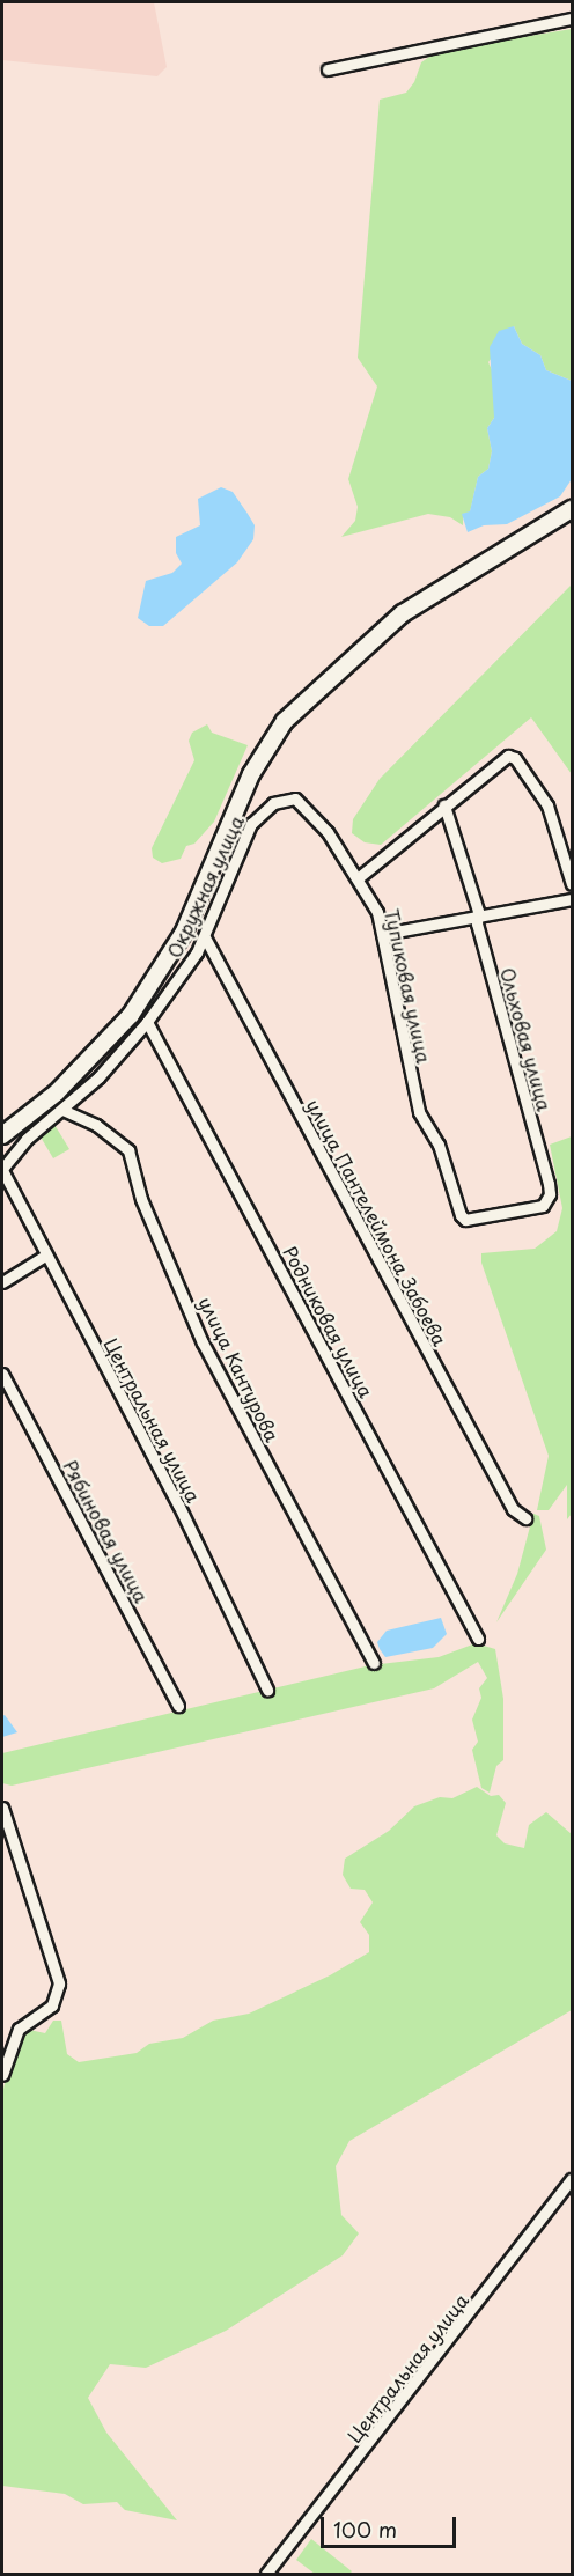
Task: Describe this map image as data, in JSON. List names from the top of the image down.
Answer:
{
  "streets": {
    "street": [
      "Окружная улица",
      "Тупиковая улица",
      "Ольховая улица",
      "улица Пантелеймона Забоева",
      "Родниковая улица",
      "улица Кантурова",
      "Центральная улица",
      "Рябиновая улица"
    ]
  },
  "crossings": [
    ["Окружная улица", "Тупиковая улица"],
    ["Окружная улица", "улица Пантелеймона Забоева"],
    ["Окружная улица", "Родниковая улица"],
    ["Окружная улица", "улица Кантурова"],
    ["Окружная улица", "Центральная улица"],
    ["Тупиковая улица", "Ольховая улица"]
  ],
  "scale_bar": "100 m"
}
